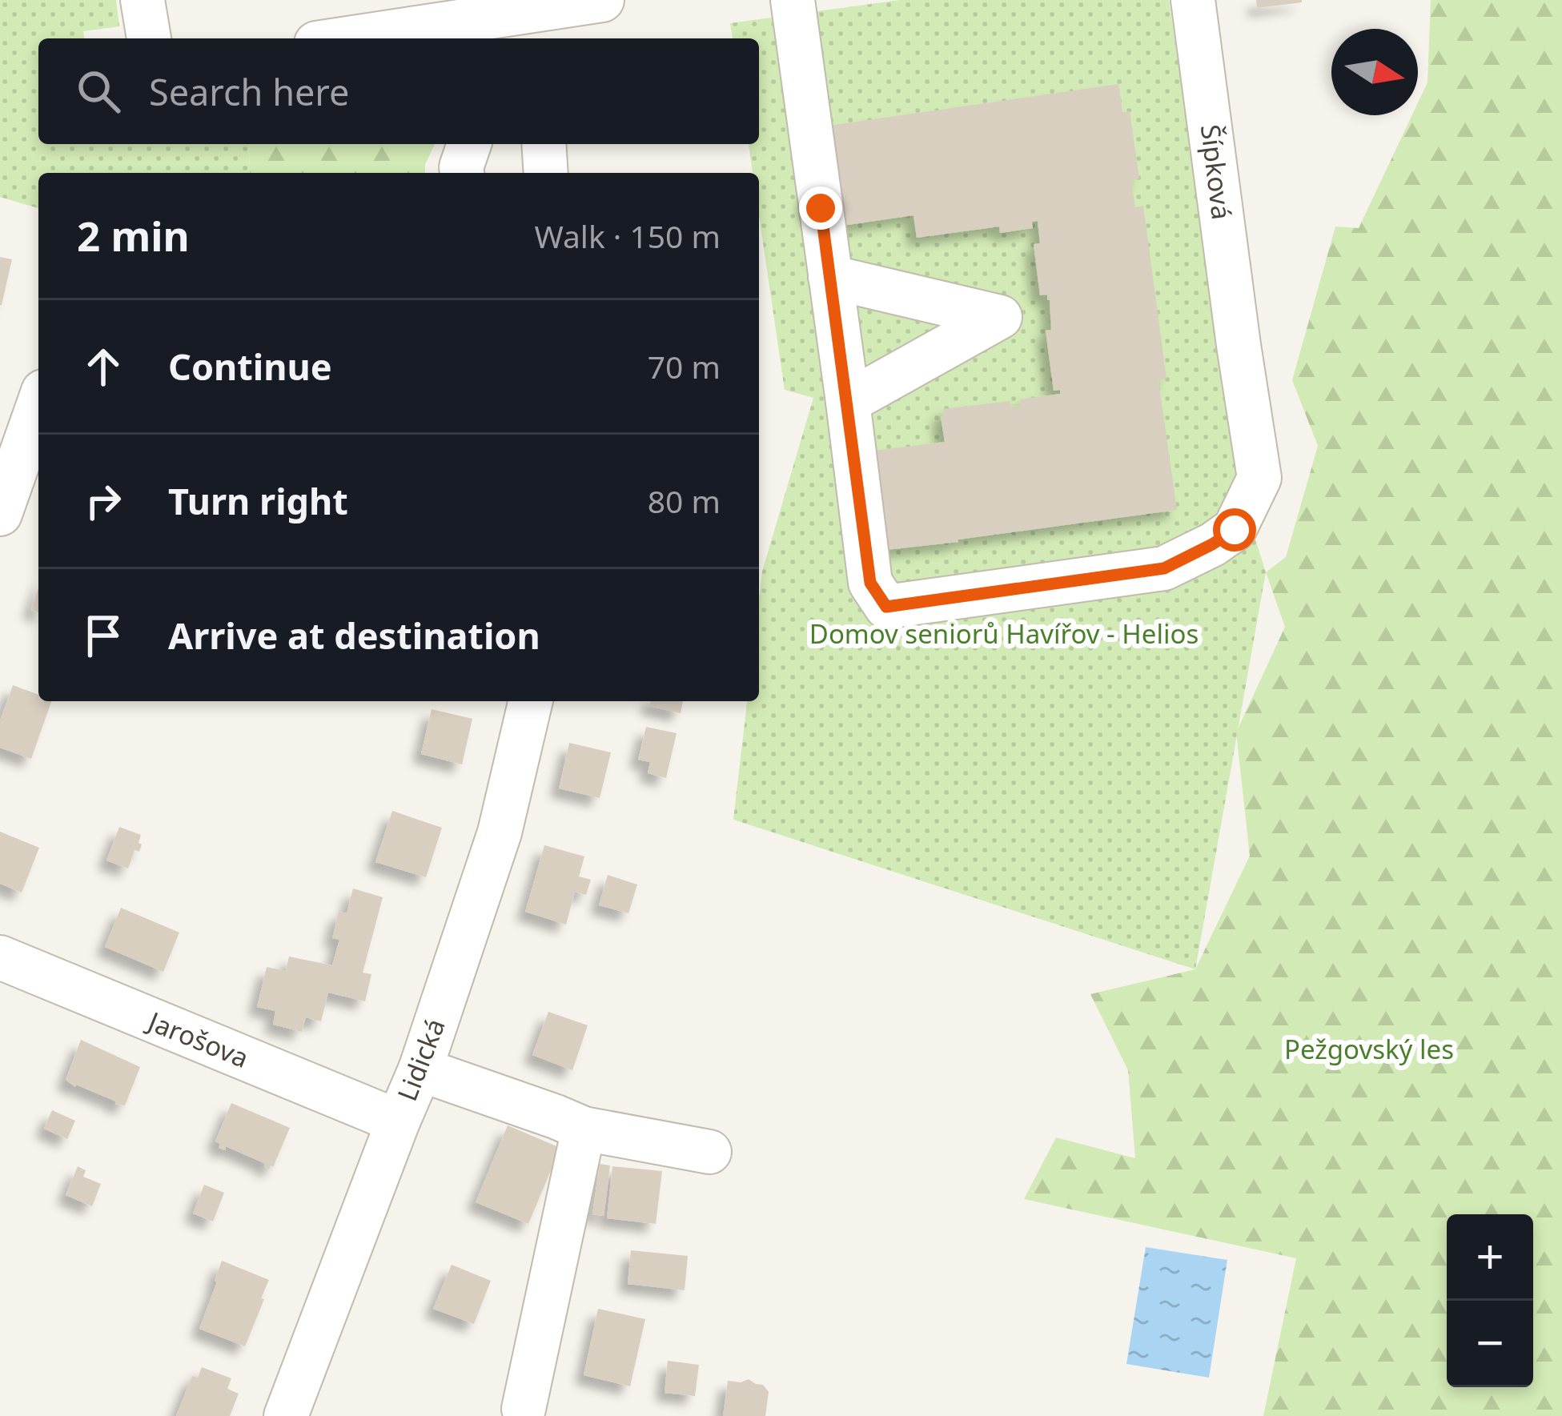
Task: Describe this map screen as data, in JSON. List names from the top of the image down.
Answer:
{
  "streets": {
    "street": ["Šípková", "Jarošova", "Lidická"]
  },
  "crossings": [
    ["Jarošova", "Lidická"]
  ],
  "parks": ["Domov seniorů Havířov - Helios", "Pežgovský les"],
  "north": "right",
  "page": {
    "search": "Search here",
    "heading": ["2 min", "Walk · 150 m"],
    "list": [
      ["Continue", "70 m"],
      ["Turn right", "80 m"],
      "Arrive at destination"
    ],
    "map_buttons": ["+", "−"]
  }
}
